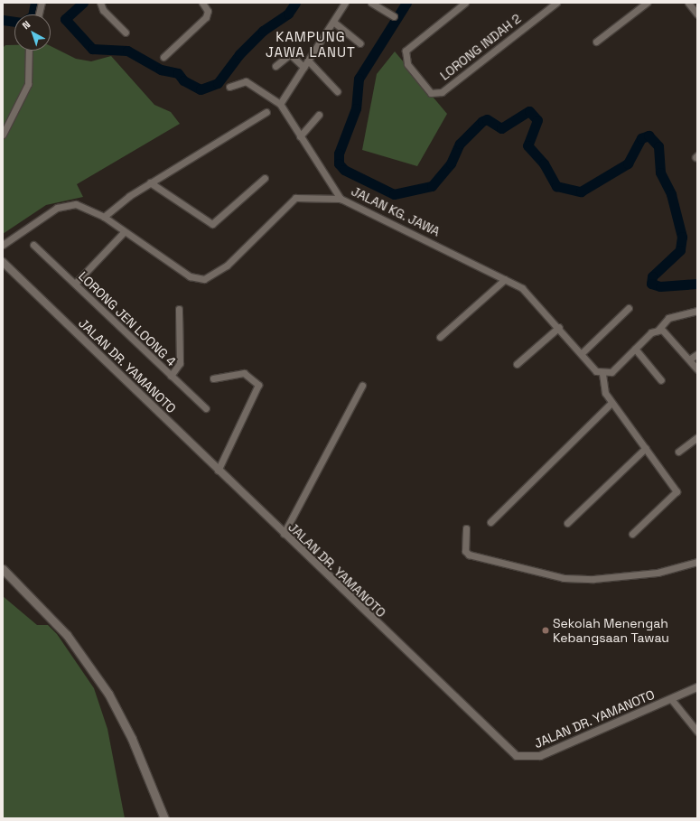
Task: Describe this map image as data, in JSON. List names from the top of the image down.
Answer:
{
  "streets": {
    "street": [
      "LORONG INDAH 2",
      "JALAN KG. JAWA",
      "LORONG JEN LOONG 4",
      "JALAN DR. YAMANOTO"
    ]
  },
  "districts": ["KAMPUNG JAWA LANUT"],
  "places": ["Sekolah Menengah Kebangsaan Tawau"],
  "north": "top left"
}
